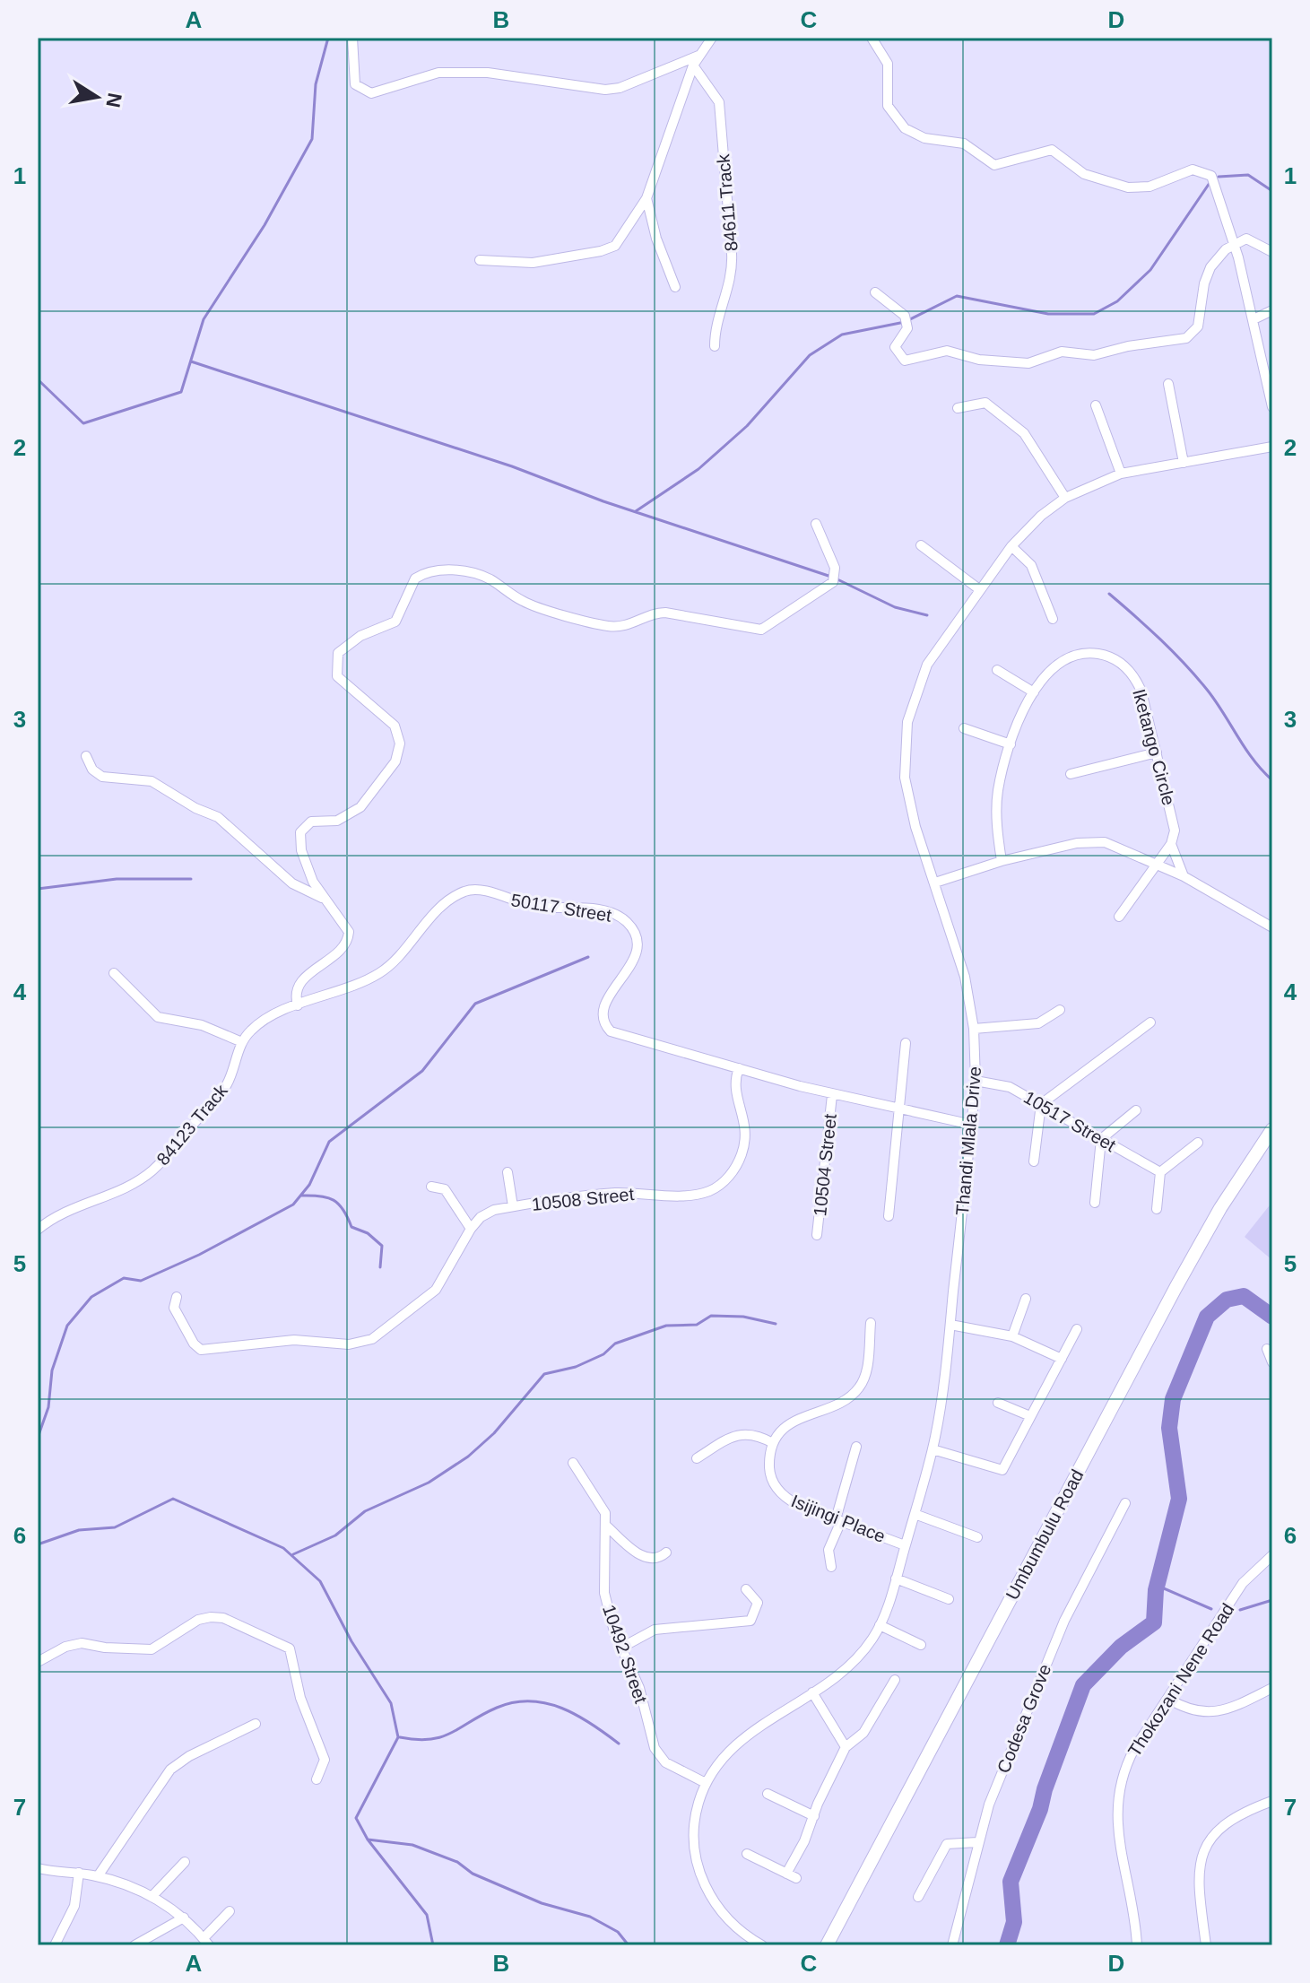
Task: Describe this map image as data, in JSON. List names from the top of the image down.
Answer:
{
  "streets": {
    "main road": ["Umbumbulu Road"],
    "street": [
      "84611 Track",
      "Iketango Circle",
      "50117 Street",
      "10517 Street",
      "84123 Track",
      "Thandi Mlala Drive",
      "10504 Street",
      "10508 Street",
      "Isijingi Place",
      "10492 Street",
      "Thokozani Nene Road",
      "Codesa Grove"
    ]
  },
  "crossings": [
    ["50117 Street", "84123 Track"],
    ["50117 Street", "10508 Street"],
    ["10517 Street", "Thandi Mlala Drive"],
    ["Thandi Mlala Drive", "Isijingi Place"],
    ["Thandi Mlala Drive", "10492 Street"]
  ],
  "north": "right",
  "grid": {
    "columns": [
      "A",
      "B",
      "C",
      "D"
    ],
    "rows": [
      "1",
      "2",
      "3",
      "4",
      "5",
      "6",
      "7"
    ]
  }
}
